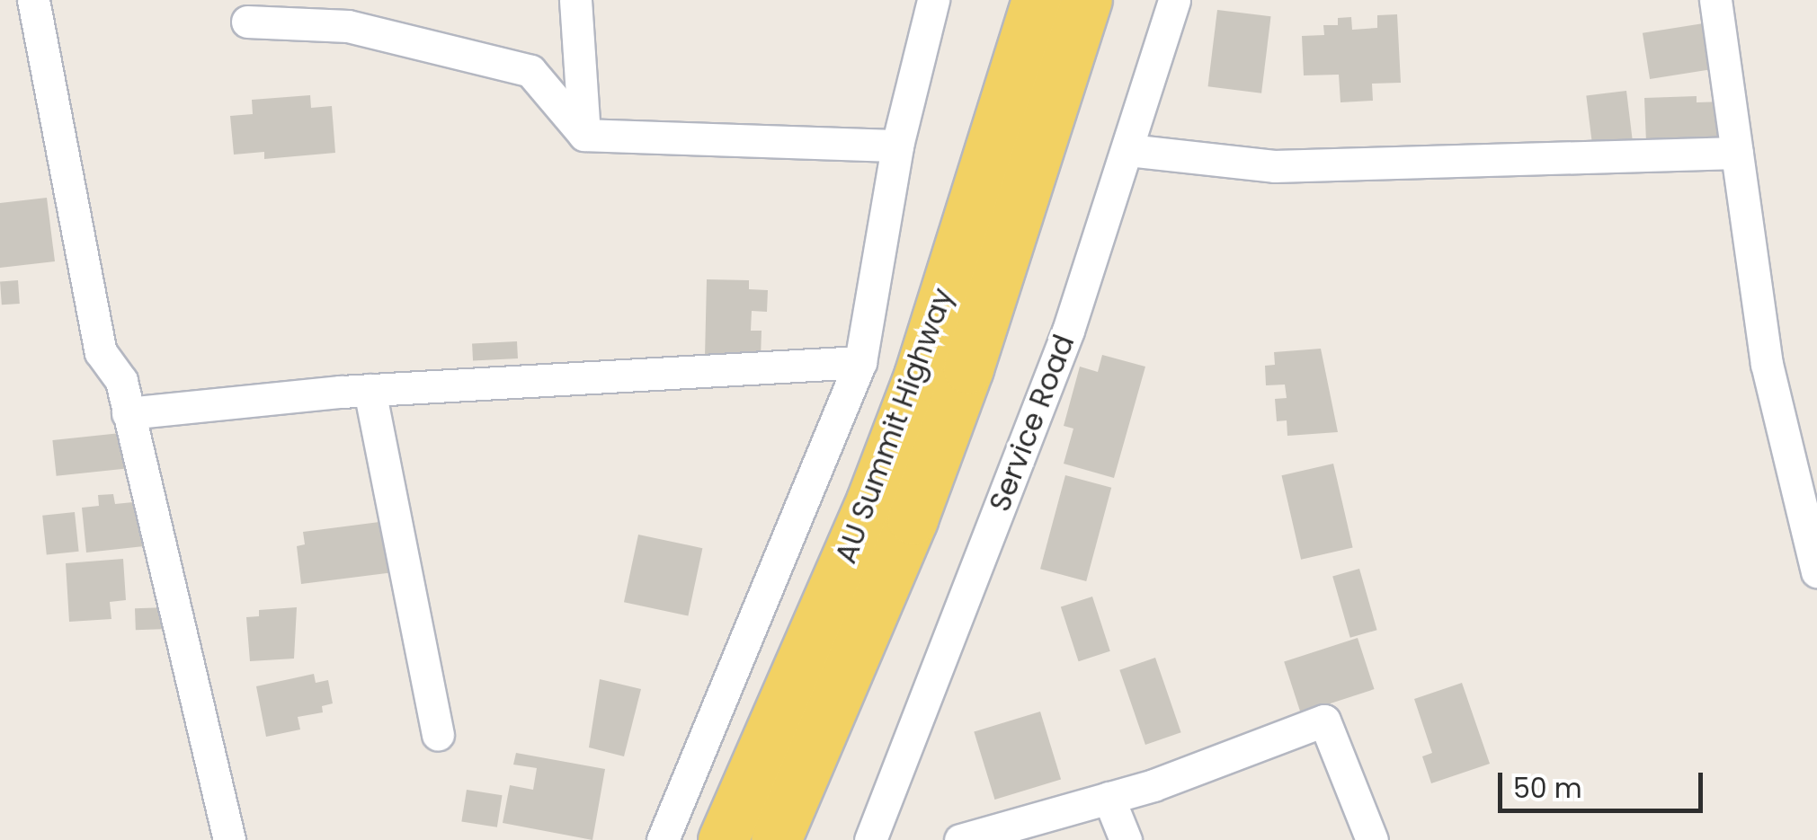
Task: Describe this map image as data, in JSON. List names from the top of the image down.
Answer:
{
  "streets": {
    "main road": ["AU Summit Highway"],
    "street": ["Service Road"]
  },
  "scale_bar": "50 m"
}
